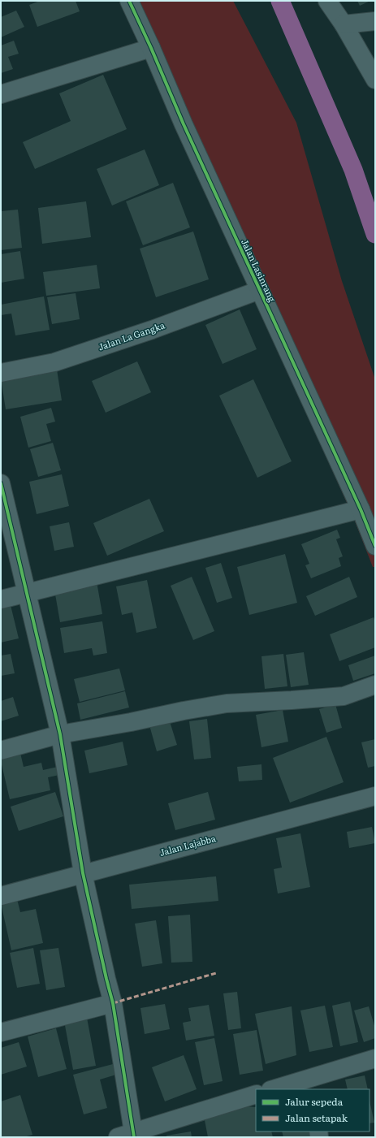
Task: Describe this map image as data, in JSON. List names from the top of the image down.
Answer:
{
  "streets": {
    "street": ["Jalan Lasinrang", "Jalan La Gangka", "Jalan Lajabba"]
  },
  "crossings": [
    ["Jalan Lasinrang", "Jalan La Gangka"]
  ],
  "legend": ["Jalur sepeda", "Jalan setapak"]
}
